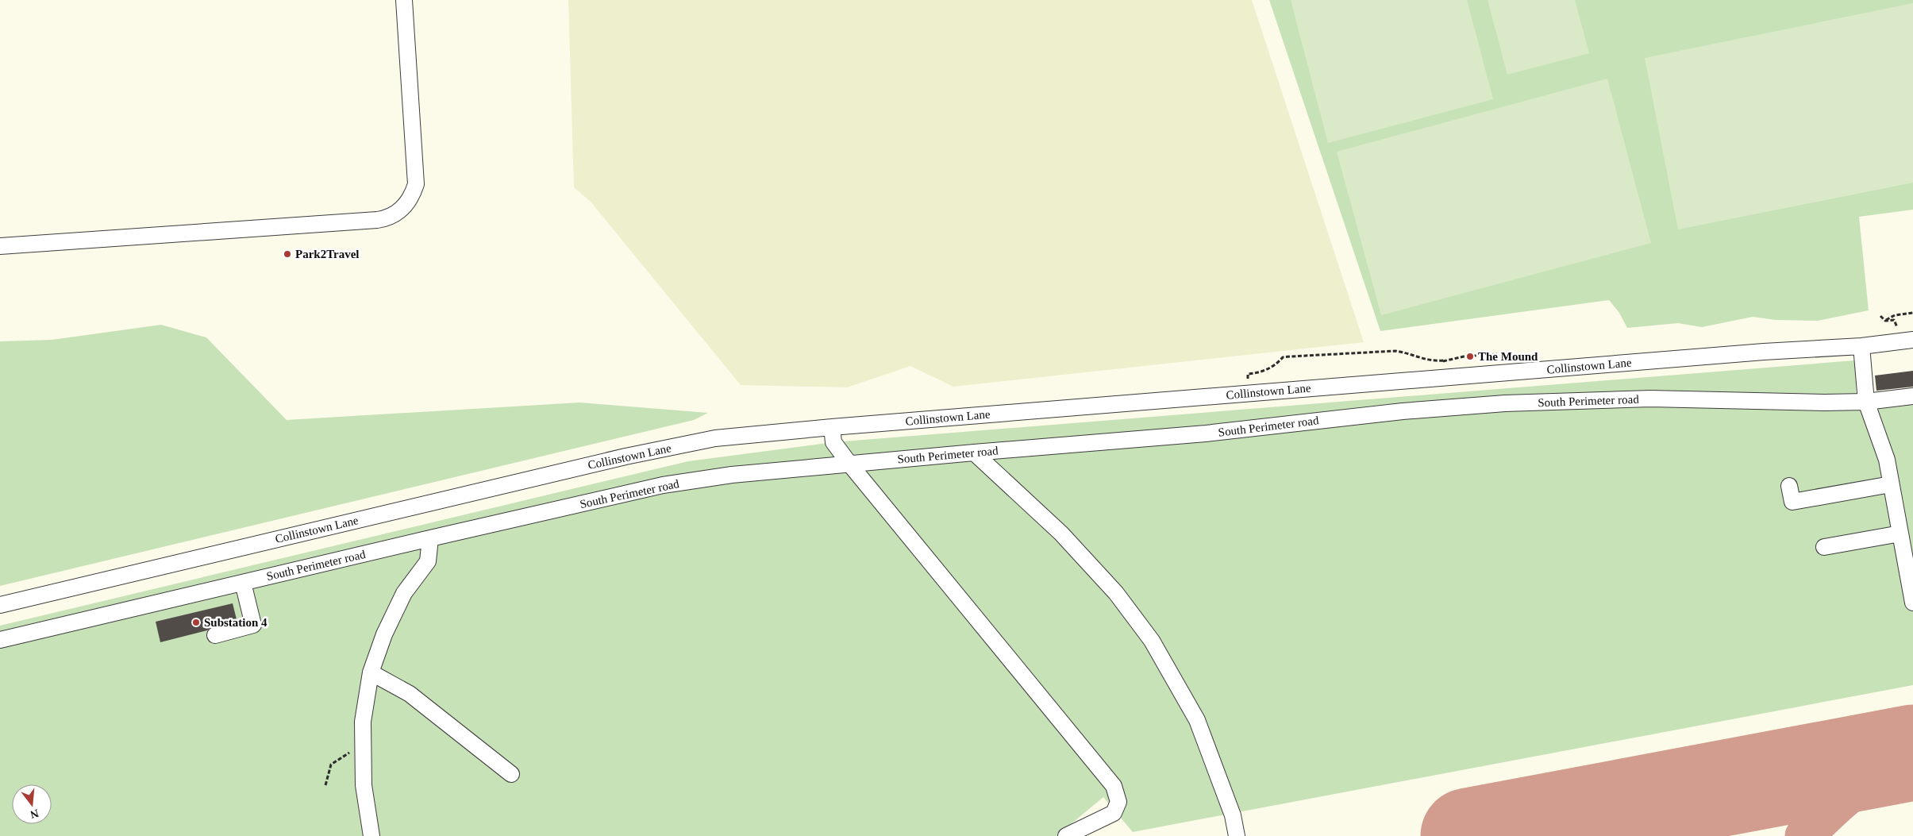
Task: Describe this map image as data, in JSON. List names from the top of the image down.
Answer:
{
  "streets": {
    "street": ["Collinstown Lane", "South Perimeter road"]
  },
  "places": ["Park2Travel", "The Mound", "Substation 4"],
  "north": "bottom"
}
